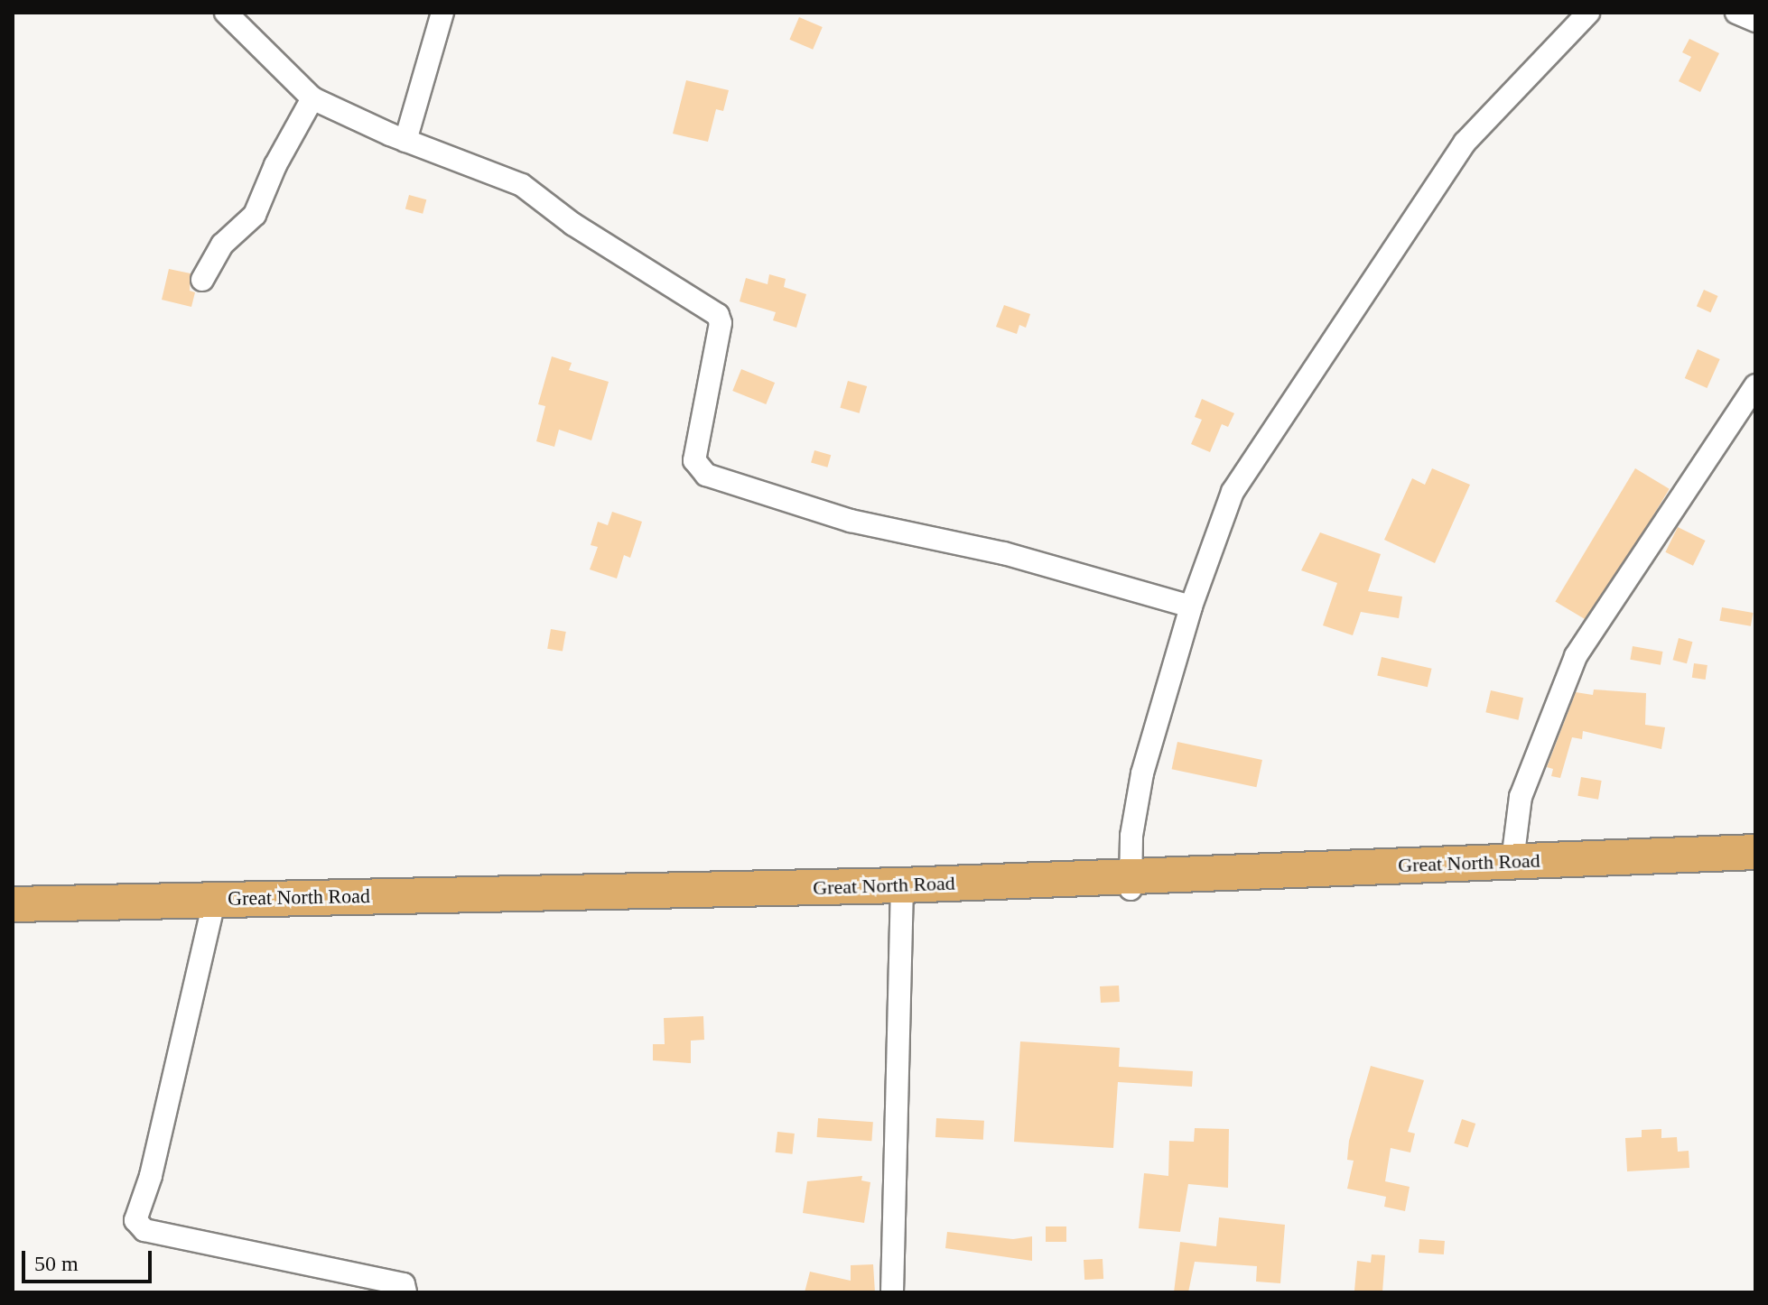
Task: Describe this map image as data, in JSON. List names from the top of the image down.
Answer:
{
  "streets": {
    "highway": ["Great North Road"]
  },
  "scale_bar": "50 m"
}
